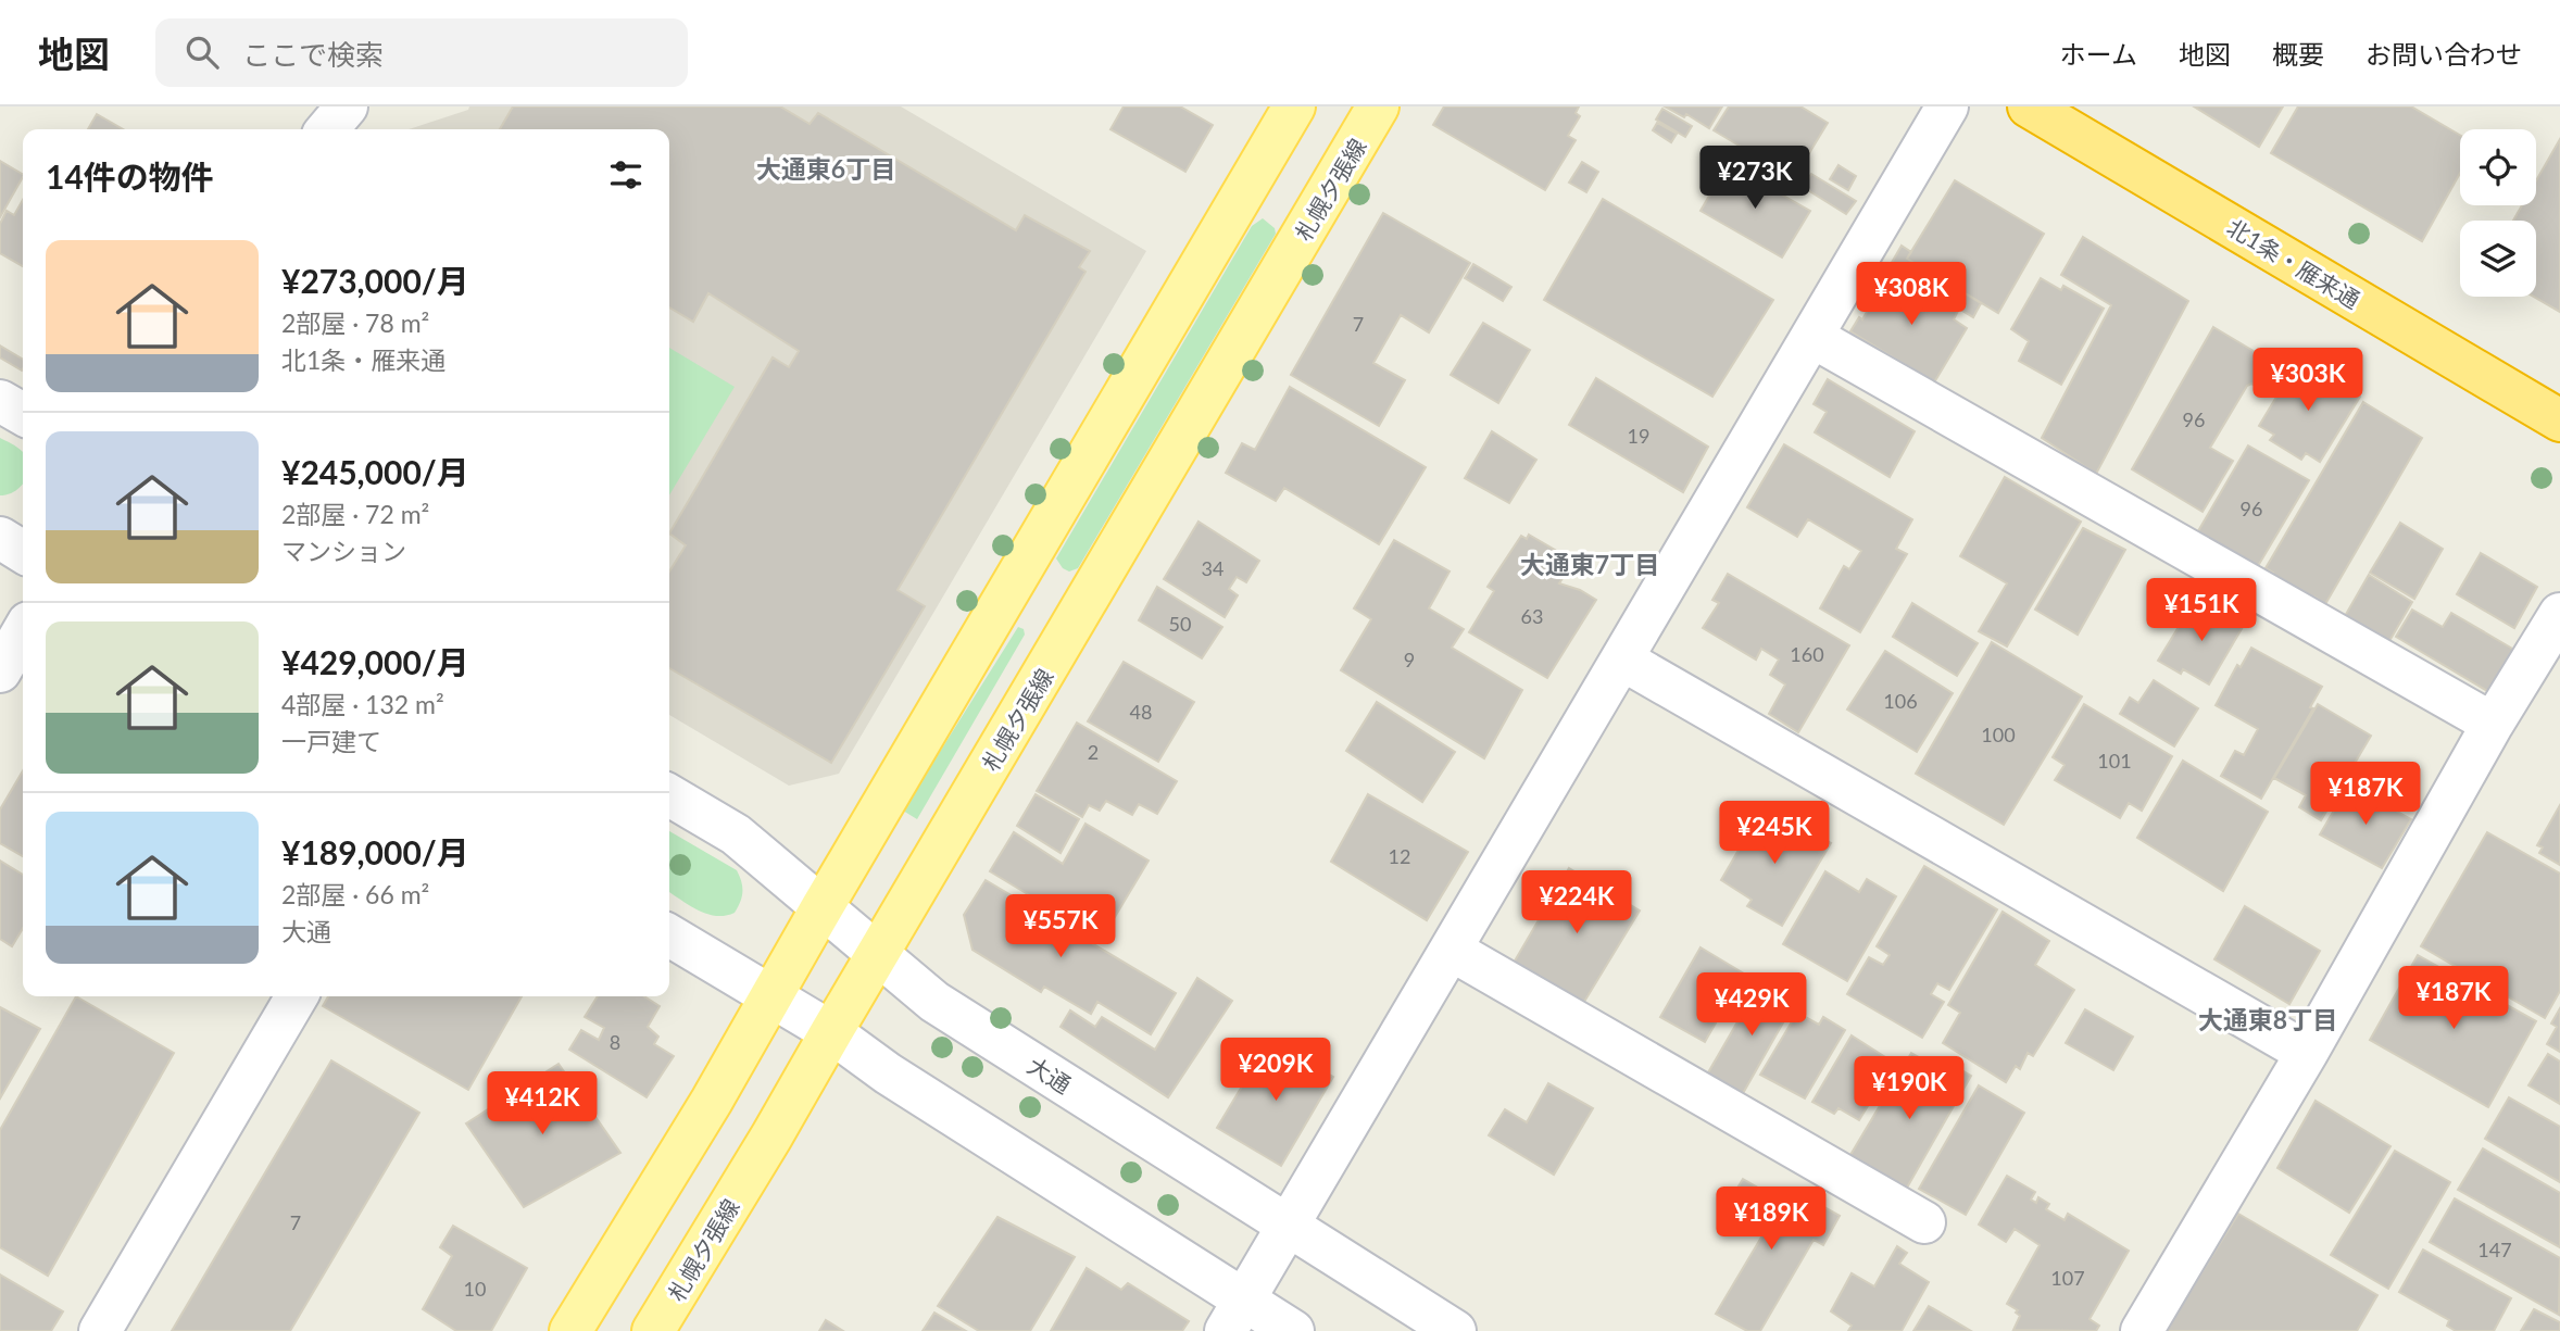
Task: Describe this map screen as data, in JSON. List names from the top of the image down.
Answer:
{
  "streets": {
    "highway": ["北1条・雁来通"],
    "main road": ["札幌夕張線"],
    "street": ["大通"]
  },
  "crossings": [
    ["札幌夕張線", "大通"]
  ],
  "districts": ["大通東6丁目", "大通東7丁目", "大通東8丁目"],
  "house_numbers": [
    "7",
    "96",
    "19",
    "96",
    "34",
    "63",
    "50",
    "160",
    "9",
    "106",
    "48",
    "100",
    "2",
    "101",
    "12",
    "8",
    "7",
    "147",
    "107",
    "10"
  ],
  "page": {
    "header": "地図",
    "search": "ここで検索",
    "nav": [
      "ホーム",
      "地図",
      "概要",
      "お問い合わせ"
    ],
    "heading": "14件の物件",
    "price": [
      "¥273K",
      "¥308K",
      "¥303K",
      "¥151K",
      "¥187K",
      "¥245K",
      "¥224K",
      "¥557K",
      "¥187K",
      "¥429K",
      "¥209K",
      "¥190K",
      "¥412K",
      "¥189K"
    ],
    "list": [
      {
        "name": "¥273,000/月",
        "note": "2部屋 · 78 m² · 北1条・雁来通"
      },
      {
        "name": "¥245,000/月",
        "note": "2部屋 · 72 m² · マンション"
      },
      {
        "name": "¥429,000/月",
        "note": "4部屋 · 132 m² · 一戸建て"
      },
      {
        "name": "¥189,000/月",
        "note": "2部屋 · 66 m² · 大通"
      }
    ]
  }
}
